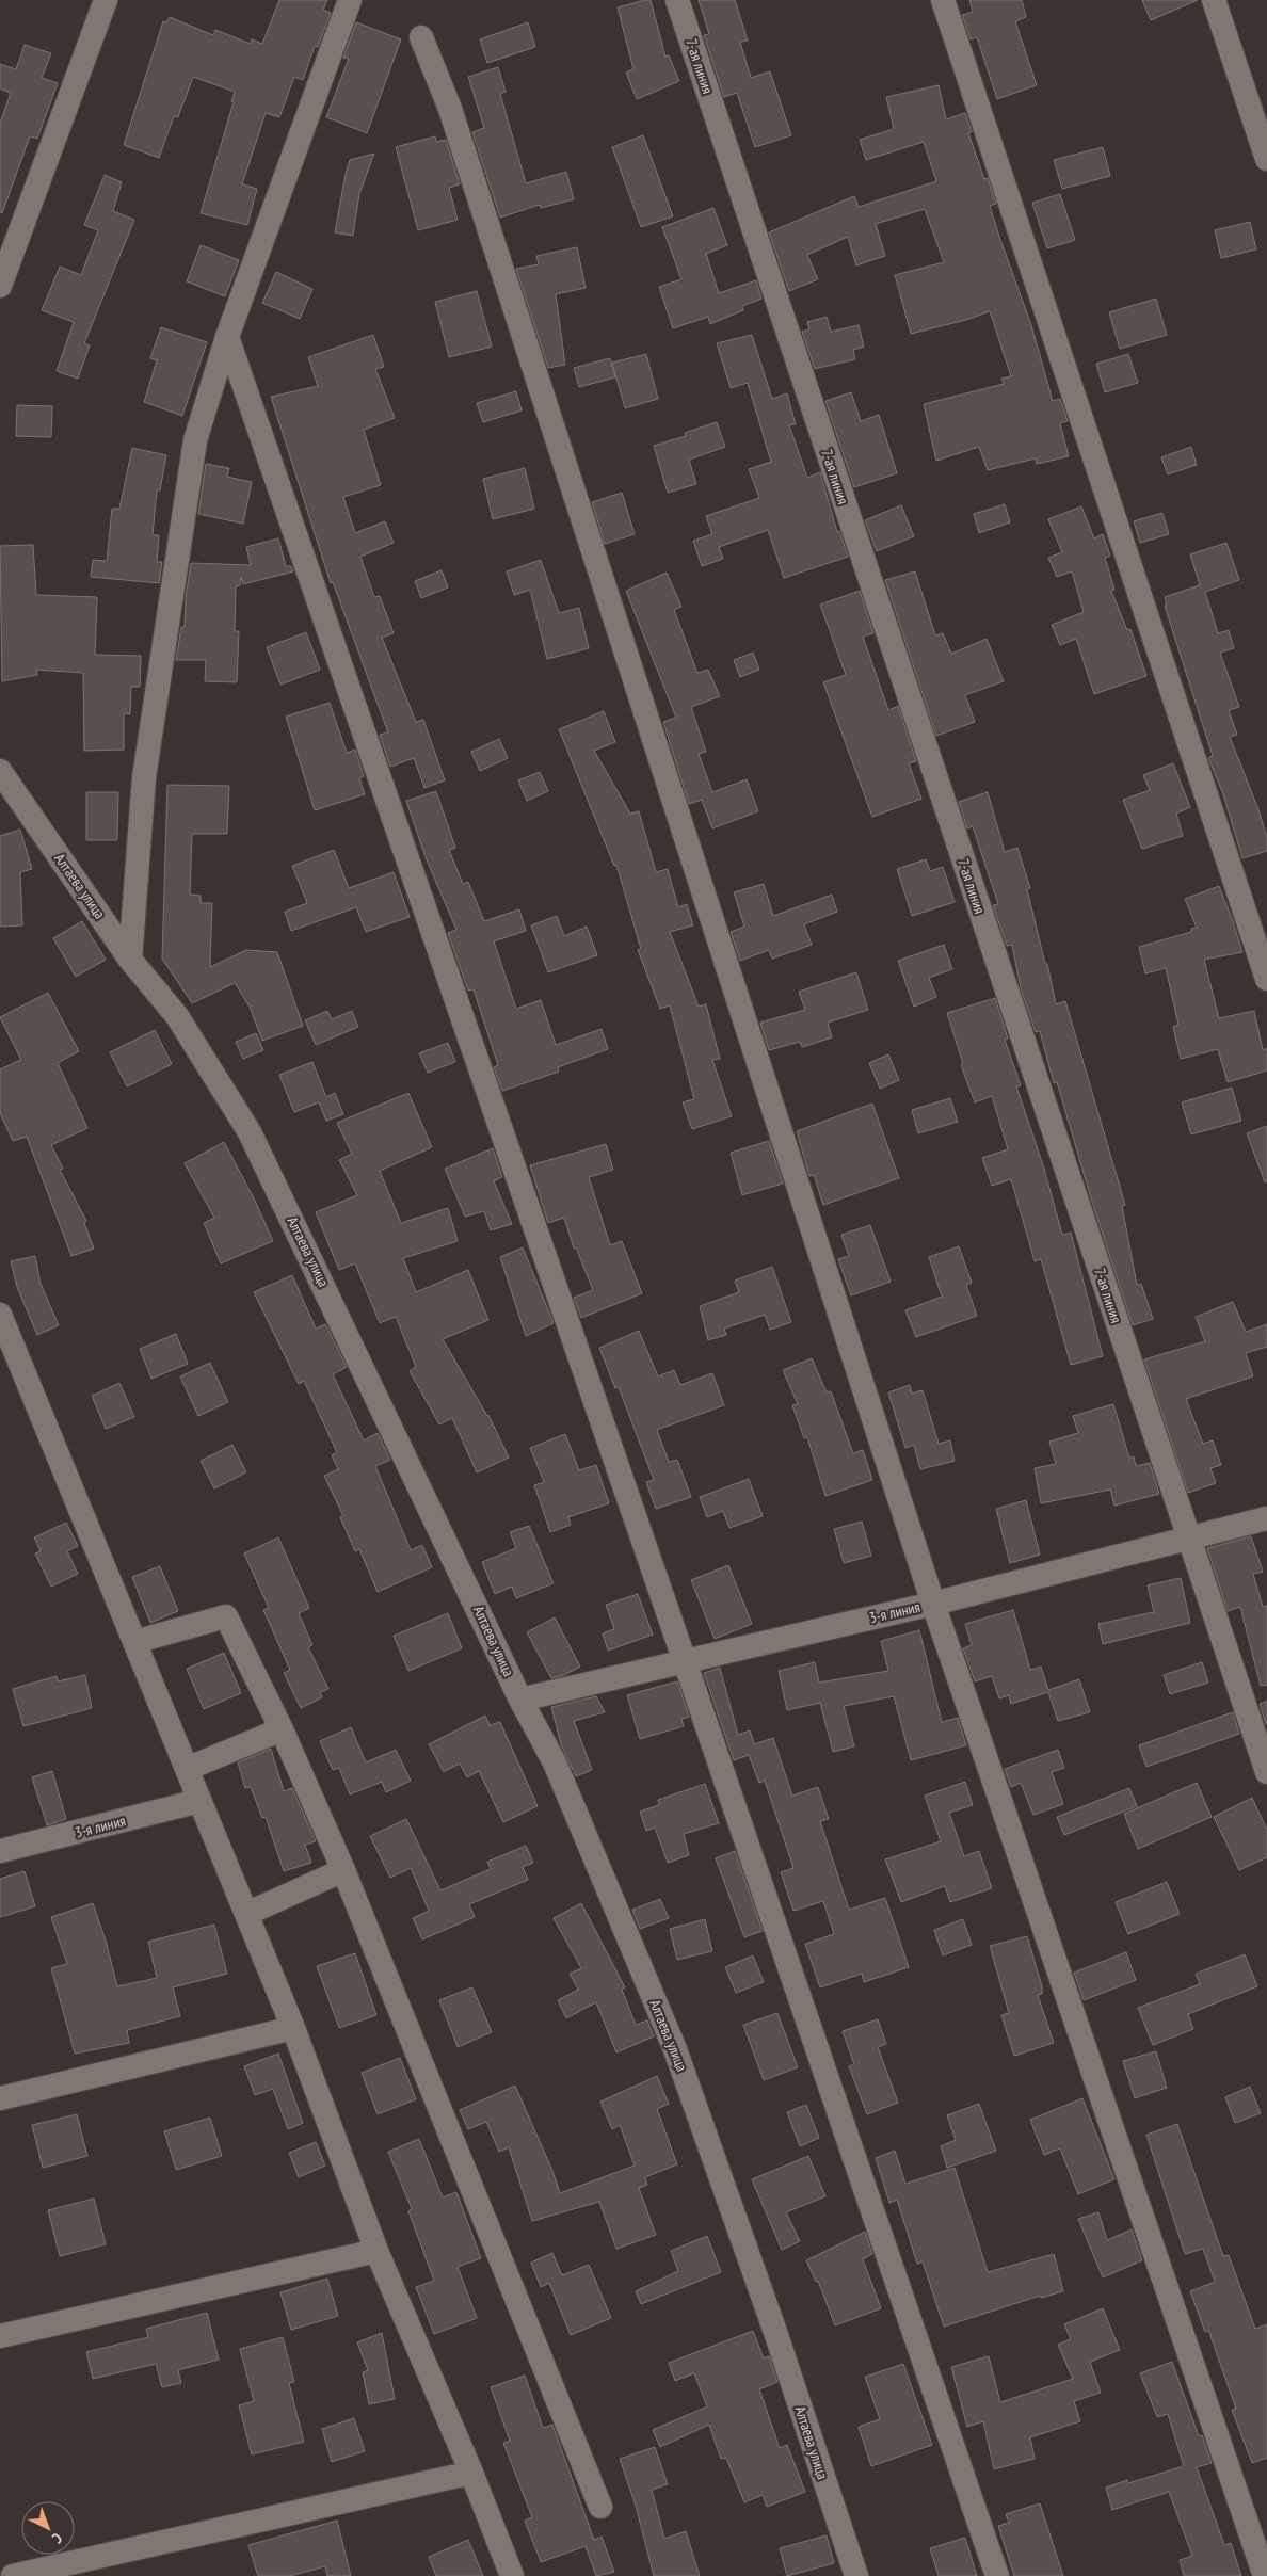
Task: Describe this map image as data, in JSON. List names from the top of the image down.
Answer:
{
  "streets": {
    "street": ["7-ая линия", "Алтаева улица", "3-я линия"]
  },
  "crossings": [
    ["7-ая линия", "3-я линия"],
    ["Алтаева улица", "3-я линия"]
  ],
  "north": "bottom right"
}
